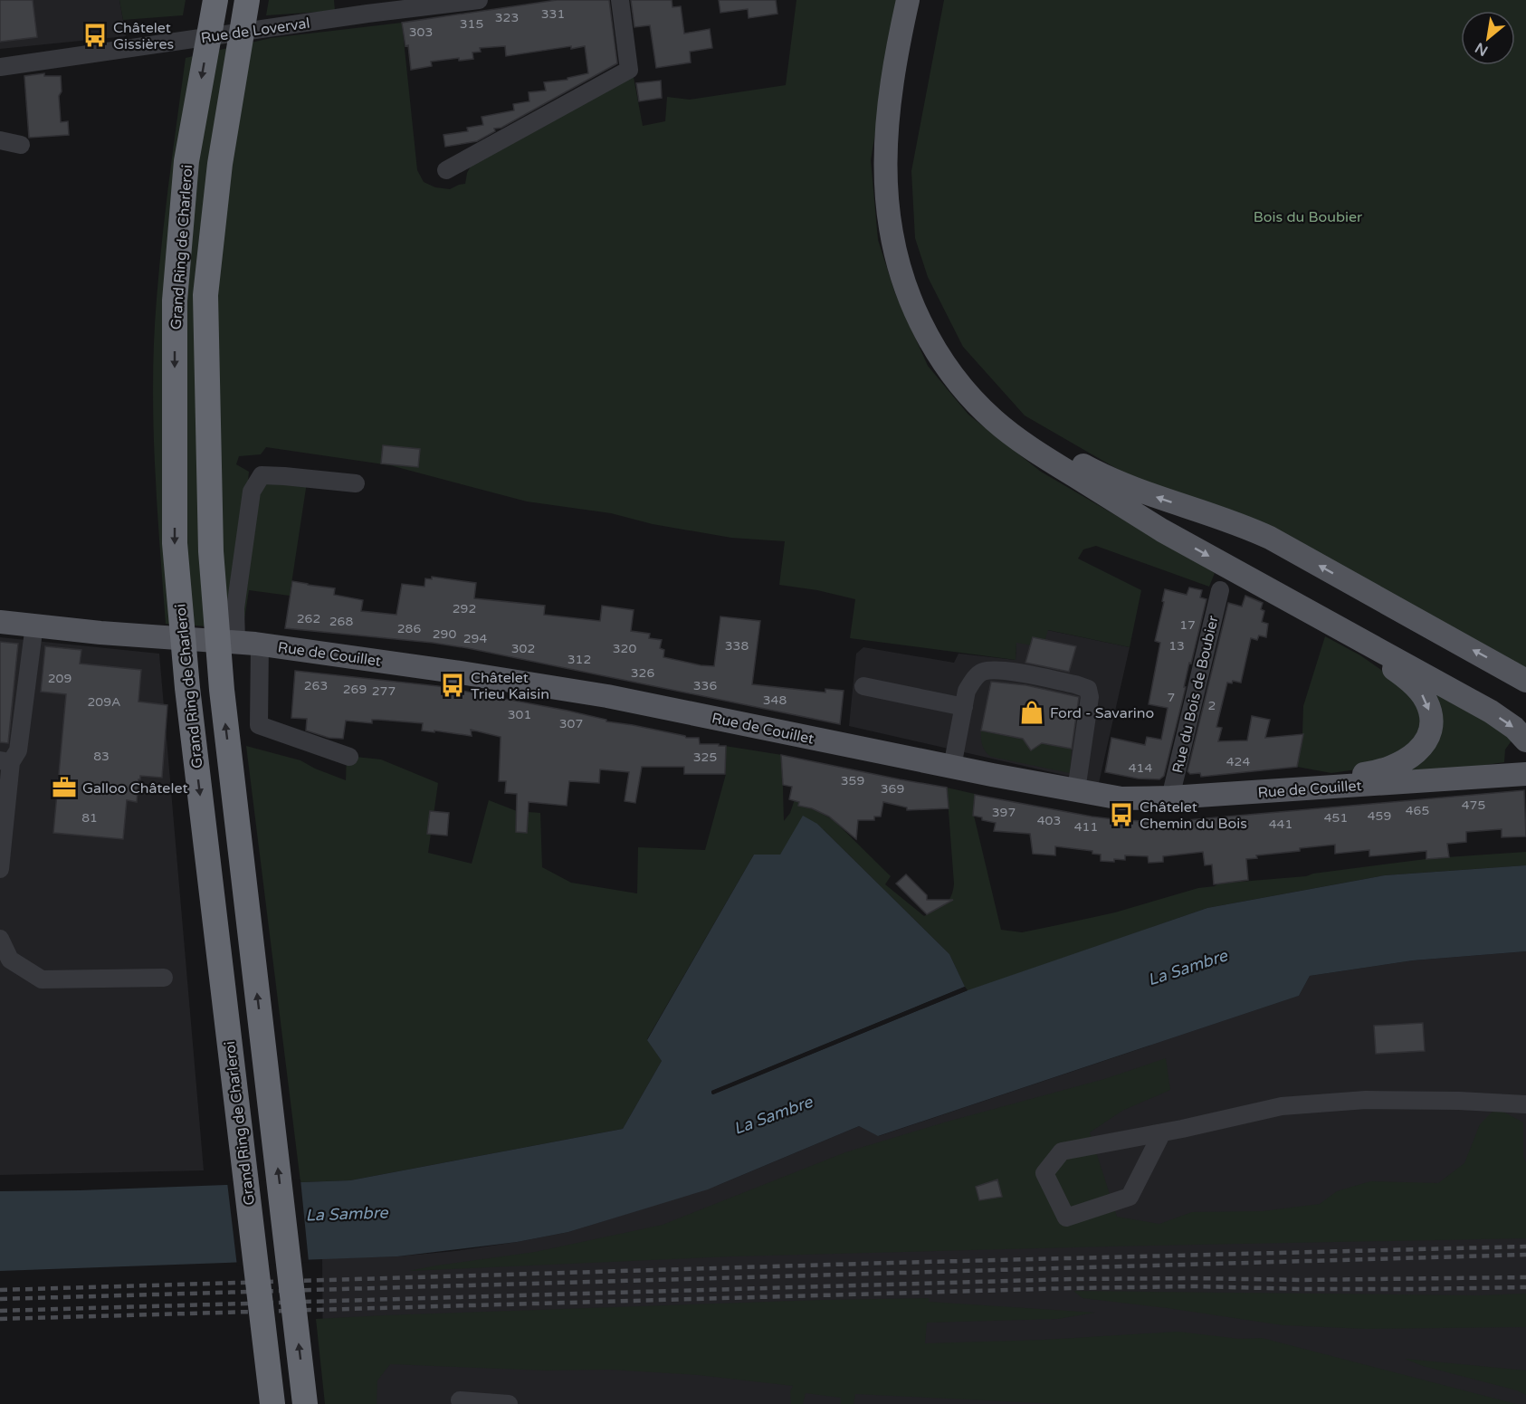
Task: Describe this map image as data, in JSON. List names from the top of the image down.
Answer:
{
  "streets": {
    "highway": ["Grand Ring de Charleroi"],
    "main road": ["Rue de Couillet"],
    "street": ["Rue de Loverval", "Rue du Bois de Boubier"]
  },
  "crossings": [
    ["Rue de Couillet", "Rue du Bois de Boubier"]
  ],
  "water": ["La Sambre"],
  "parks": ["Bois du Boubier"],
  "places": {
    "bus stop": ["Châtelet Gissières", "Châtelet Trieu Kaisin", "Châtelet Chemin du Bois"],
    "shop": ["Ford - Savarino"],
    "office": ["Galloo Châtelet"]
  },
  "house_numbers": [
    "331",
    "323",
    "315",
    "303",
    "292",
    "262",
    "268",
    "17",
    "286",
    "290",
    "294",
    "338",
    "13",
    "302",
    "320",
    "312",
    "326",
    "209",
    "263",
    "336",
    "269",
    "277",
    "7",
    "348",
    "209A",
    "2",
    "301",
    "307",
    "83",
    "325",
    "424",
    "414",
    "359",
    "369",
    "475",
    "465",
    "397",
    "459",
    "81",
    "451",
    "403",
    "441",
    "411"
  ],
  "north": "bottom left"
}
